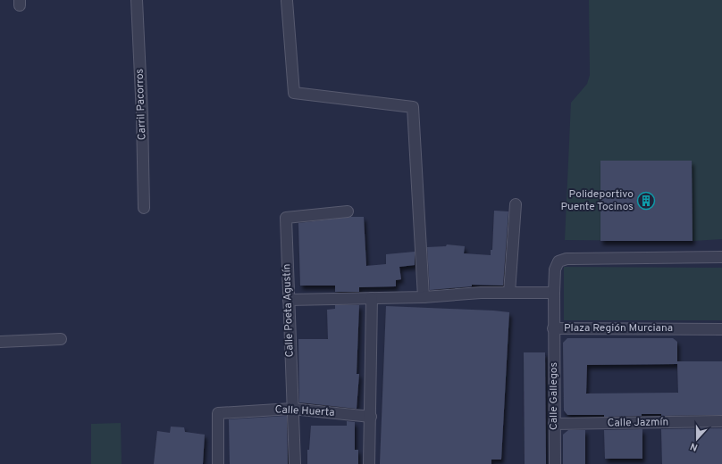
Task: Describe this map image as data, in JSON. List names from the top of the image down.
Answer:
{
  "streets": {
    "street": [
      "Carril Pacorros",
      "Calle Poeta Agustín",
      "Plaza Región Murciana",
      "Calle Gallegos",
      "Calle Huerta",
      "Calle Jazmín"
    ]
  },
  "crossings": [
    ["Calle Poeta Agustín", "Calle Huerta"],
    ["Plaza Región Murciana", "Calle Gallegos"],
    ["Calle Gallegos", "Calle Jazmín"]
  ],
  "places": {
    "building": ["Polideportivo Puente Tocinos"]
  },
  "north": "bottom"
}
